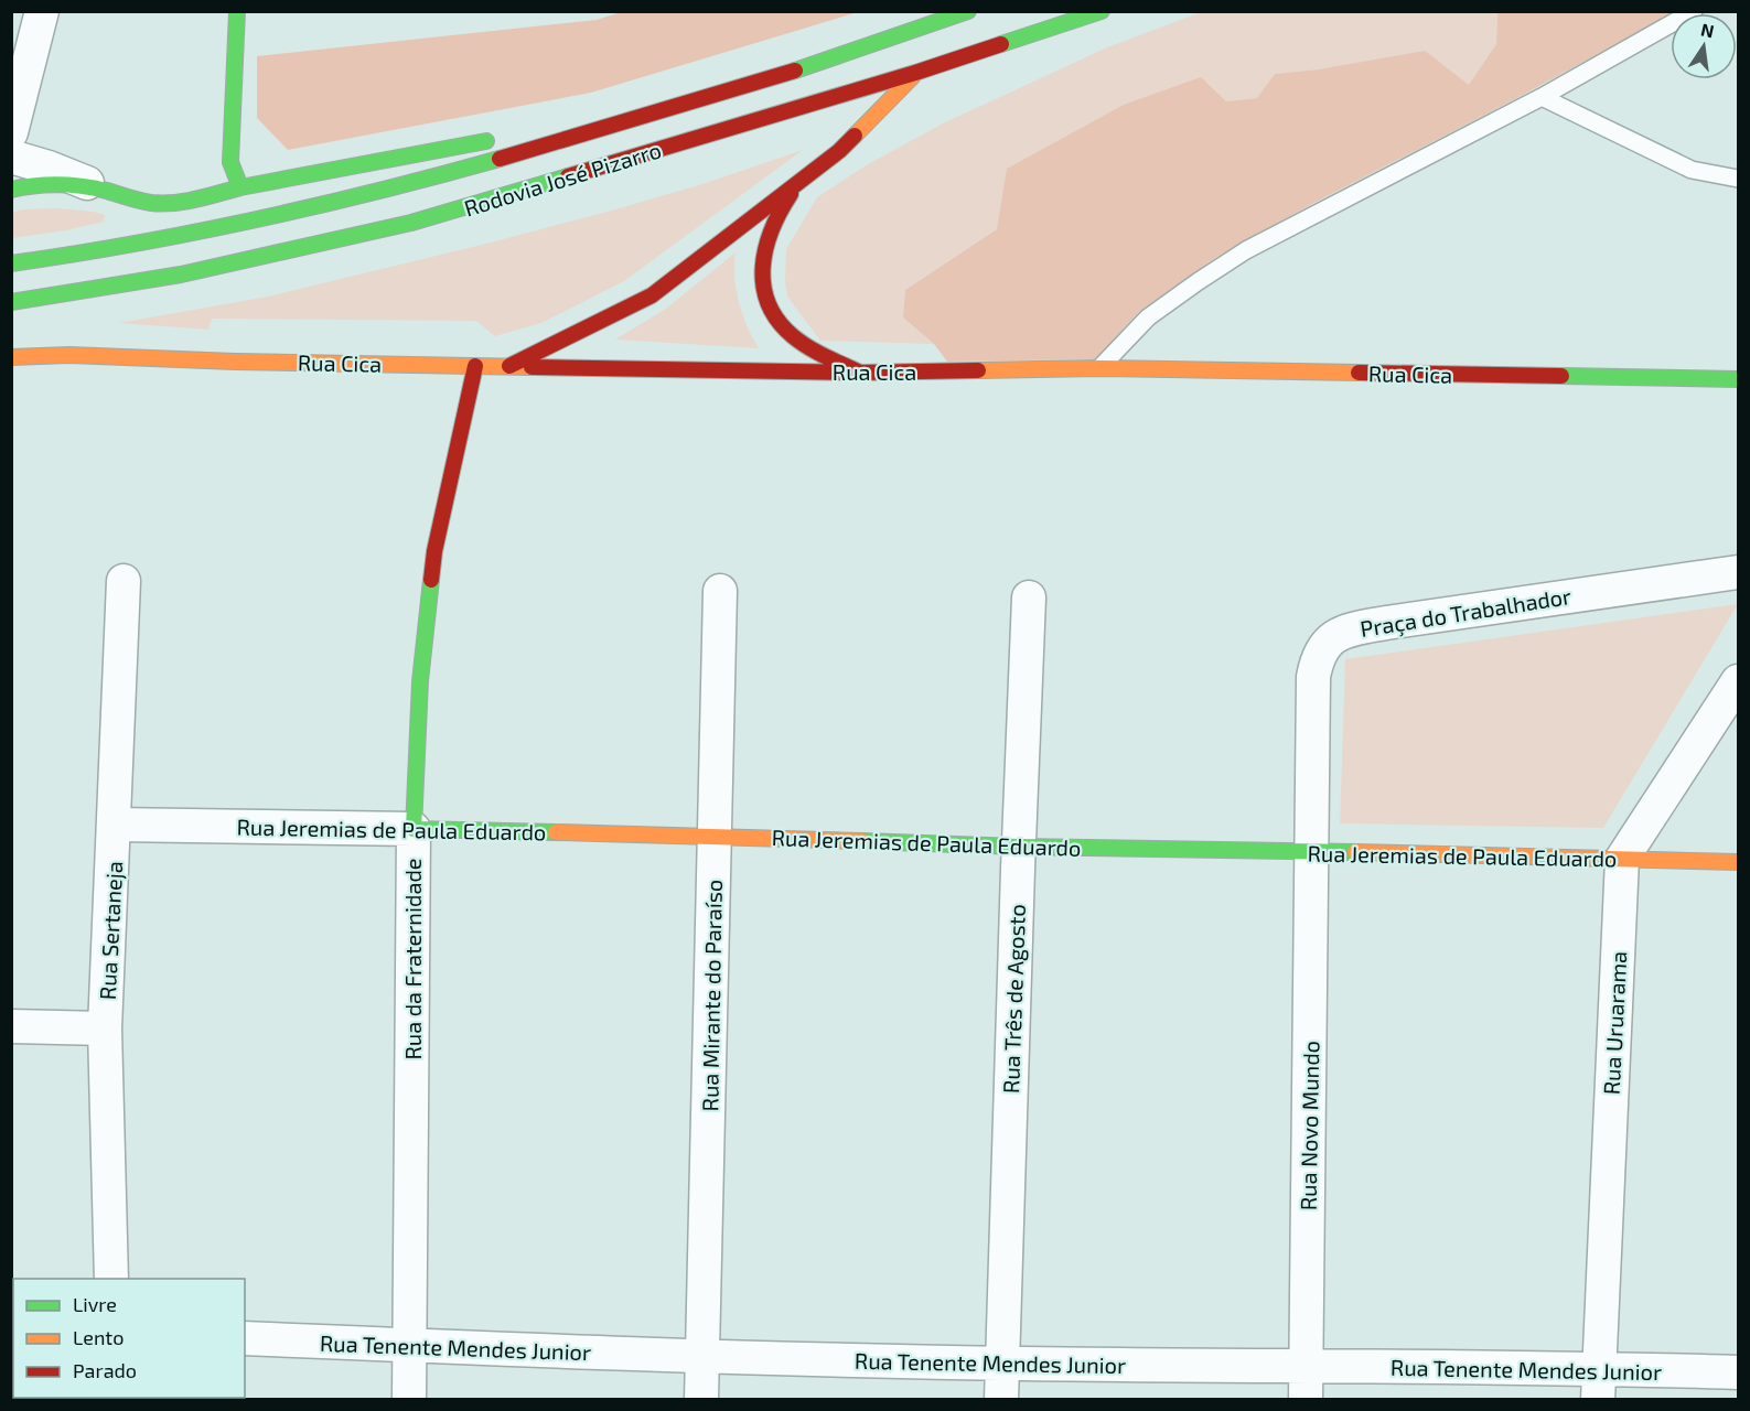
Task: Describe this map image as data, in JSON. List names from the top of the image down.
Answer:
{
  "streets": {
    "street": [
      "Rodovia José Pizarro",
      "Rua Cica",
      "Praça do Trabalhador",
      "Rua Jeremias de Paula Eduardo",
      "Rua Sertaneja",
      "Rua da Fraternidade",
      "Rua Mirante do Paraíso",
      "Rua Três de Agosto",
      "Rua Uruarama",
      "Rua Novo Mundo",
      "Rua Tenente Mendes Junior"
    ]
  },
  "crossings": [
    ["Rua Cica", "Rua da Fraternidade"],
    ["Praça do Trabalhador", "Rua Jeremias de Paula Eduardo"],
    ["Praça do Trabalhador", "Rua Novo Mundo"],
    ["Rua Jeremias de Paula Eduardo", "Rua Sertaneja"],
    ["Rua Jeremias de Paula Eduardo", "Rua da Fraternidade"],
    ["Rua Jeremias de Paula Eduardo", "Rua Mirante do Paraíso"],
    ["Rua Jeremias de Paula Eduardo", "Rua Três de Agosto"],
    ["Rua Jeremias de Paula Eduardo", "Rua Uruarama"],
    ["Rua Jeremias de Paula Eduardo", "Rua Novo Mundo"],
    ["Rua da Fraternidade", "Rua Tenente Mendes Junior"],
    ["Rua Mirante do Paraíso", "Rua Tenente Mendes Junior"],
    ["Rua Três de Agosto", "Rua Tenente Mendes Junior"],
    ["Rua Uruarama", "Rua Tenente Mendes Junior"],
    ["Rua Novo Mundo", "Rua Tenente Mendes Junior"]
  ],
  "legend": ["Livre", "Lento", "Parado"],
  "north": "top"
}
